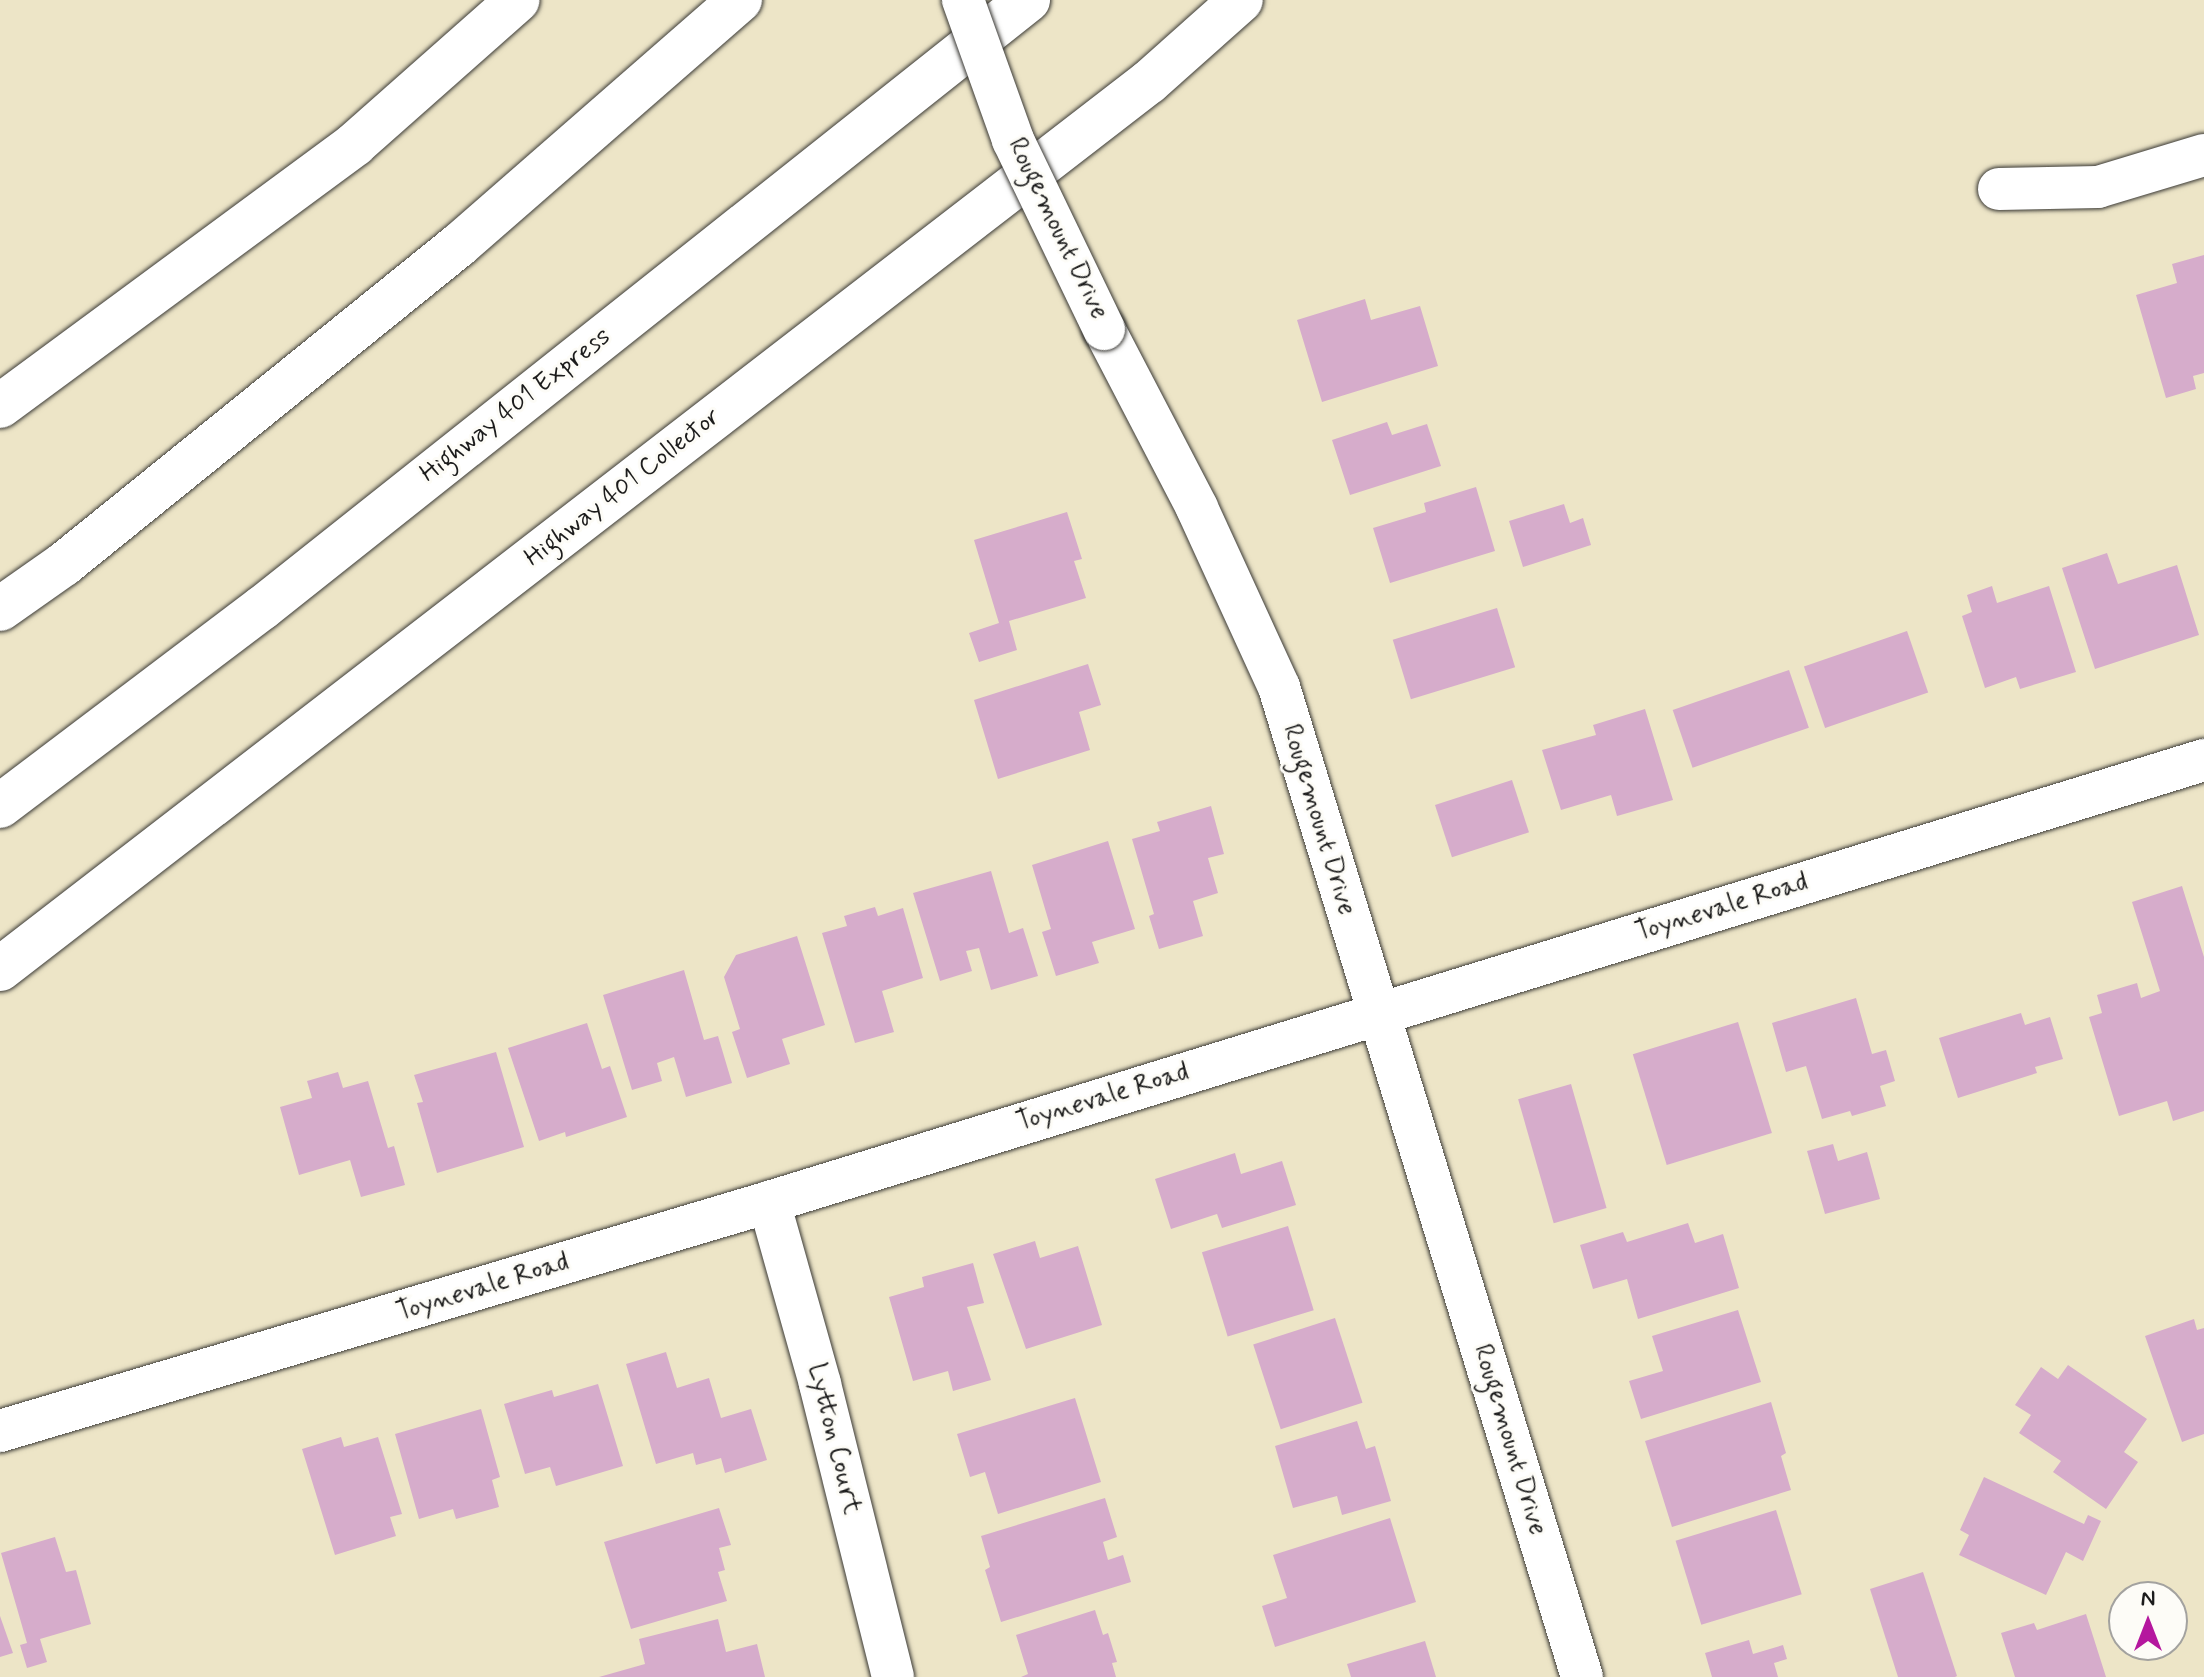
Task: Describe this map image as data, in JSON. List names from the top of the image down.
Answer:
{
  "streets": {
    "highway": ["Highway 401 Express", "Highway 401 Collector"],
    "street": ["Rougemount Drive", "Toynevale Road", "Lytton Court"]
  },
  "crossings": [
    ["Rougemount Drive", "Toynevale Road"],
    ["Toynevale Road", "Lytton Court"]
  ],
  "north": "top"
}
